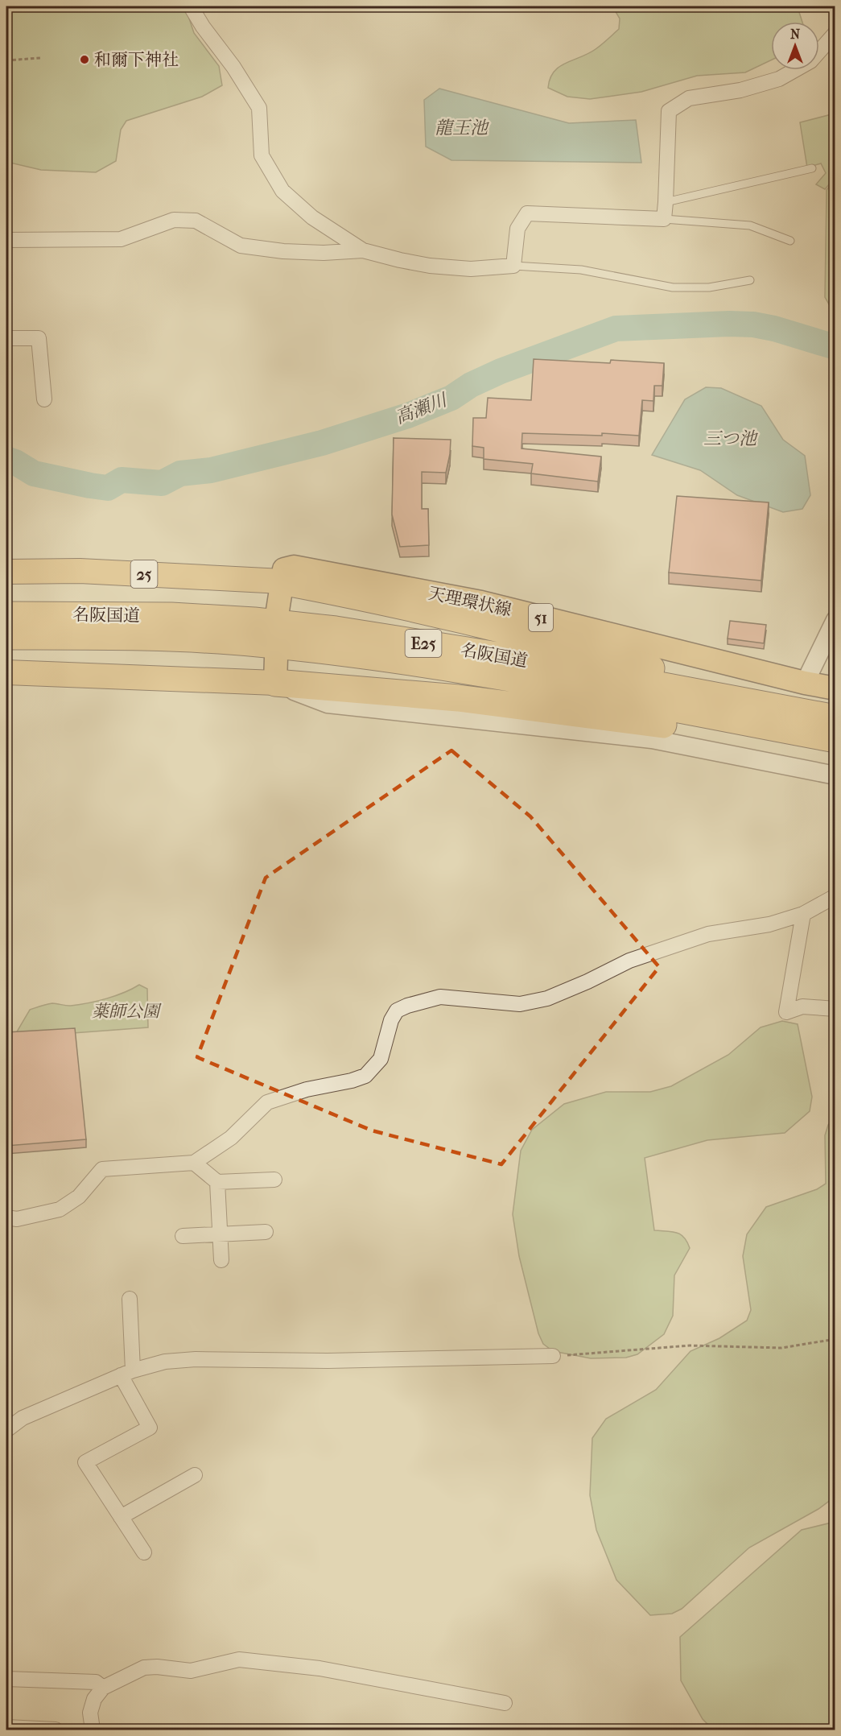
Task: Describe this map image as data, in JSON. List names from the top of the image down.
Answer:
{
  "streets": {
    "highway": ["25", "名阪国道", "E25"],
    "main road": ["天理環状線", "51"]
  },
  "crossings": [
    ["25", "天理環状線"],
    ["25", "E25"],
    ["天理環状線", "E25"]
  ],
  "water": ["龍王池", "高瀬川", "三つ池"],
  "parks": ["薬師公園"],
  "places": ["和爾下神社"],
  "north": "top"
}
